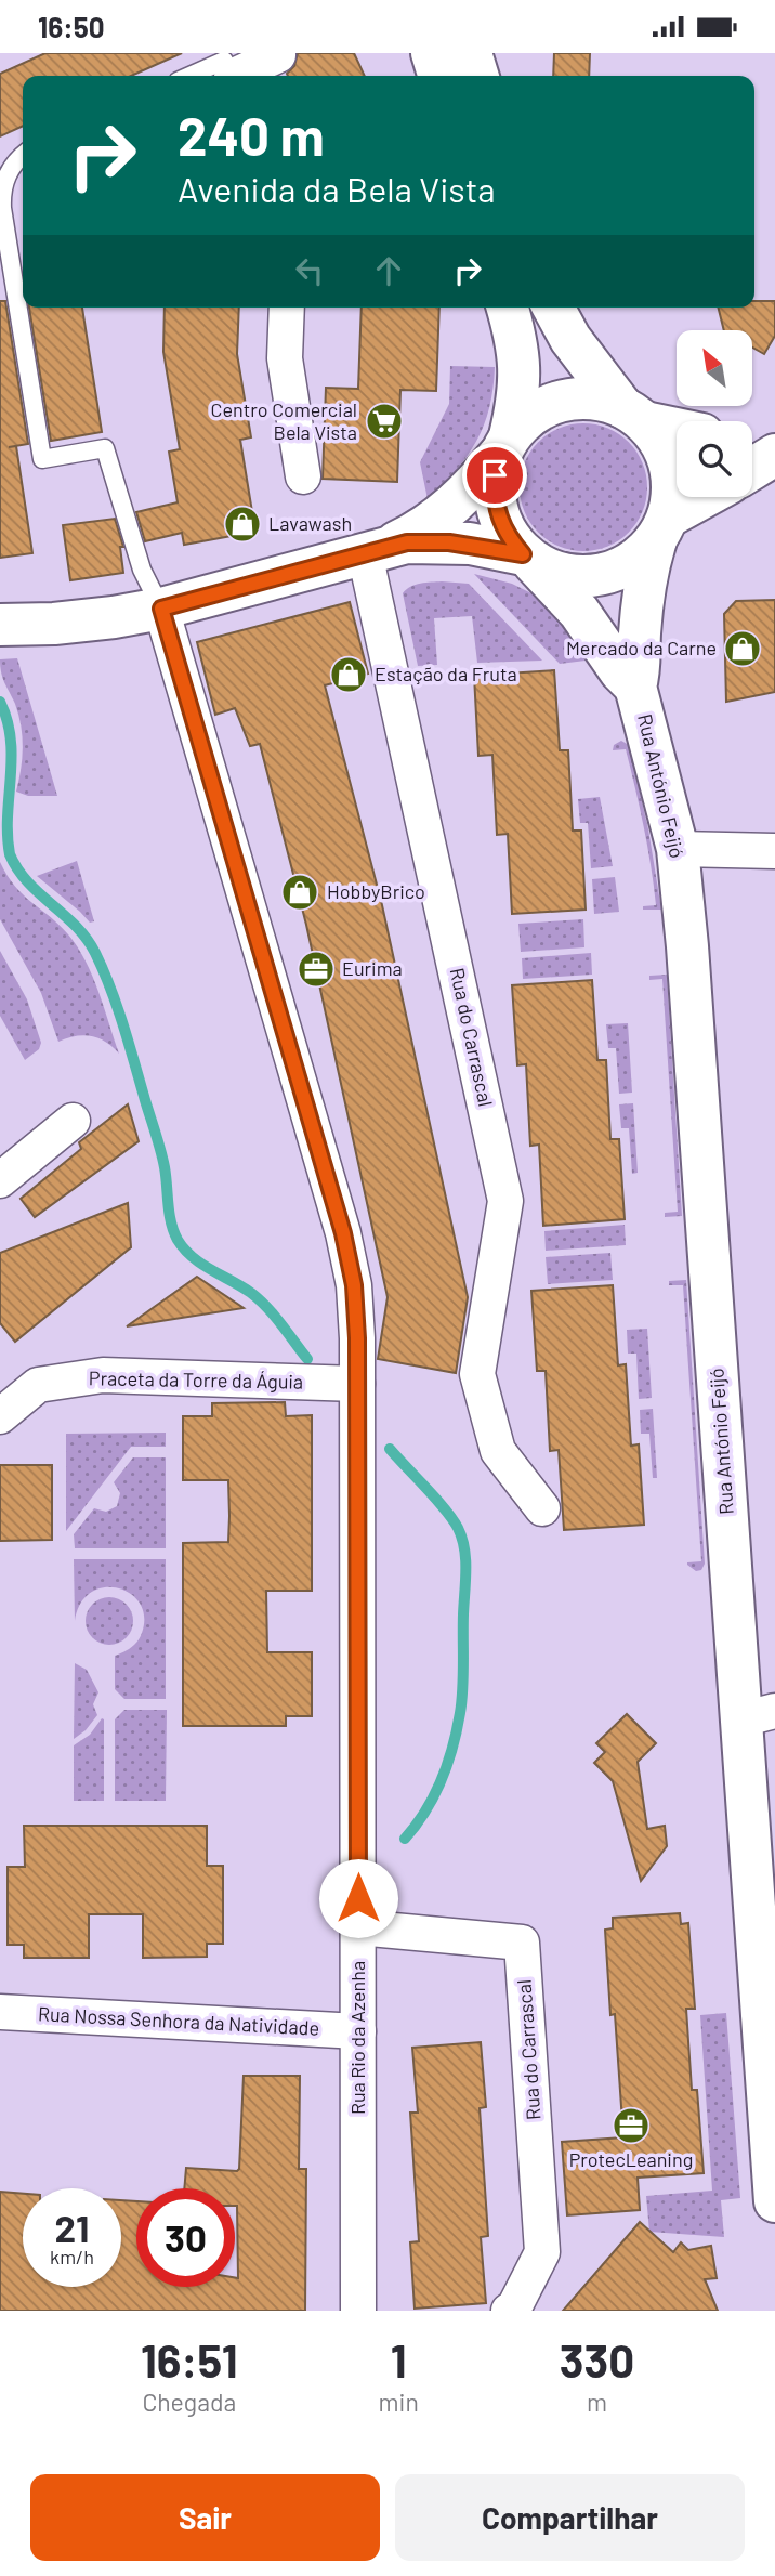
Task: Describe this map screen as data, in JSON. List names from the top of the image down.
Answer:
{
  "streets": {
    "street": [
      "Rua António Feijó",
      "Rua do Carrascal",
      "Praceta da Torre da Águia",
      "Rua Nossa Senhora da Natividade",
      "Rua Rio da Azenha"
    ]
  },
  "crossings": [
    ["Rua do Carrascal", "Rua Rio da Azenha"],
    ["Praceta da Torre da Águia", "Rua Rio da Azenha"],
    ["Rua Nossa Senhora da Natividade", "Rua Rio da Azenha"]
  ],
  "places": {
    "supermarket": ["Centro Comercial Bela Vista"],
    "shop": [
      "Lavawash",
      "Mercado da Carne",
      "Estação da Fruta",
      "HobbyBrico"
    ],
    "office": ["Eurima", "ProtecLeaning"]
  },
  "north": "top left",
  "page": {
    "status": "16:50",
    "turn": ["240 m", "Avenida da Bela Vista"],
    "speed": "21 km/h",
    "limit": "30",
    "eta": [
      "16:51",
      "Chegada",
      "1",
      "min",
      "330",
      "m"
    ],
    "buttons": ["Sair", "Compartilhar"]
  }
}
